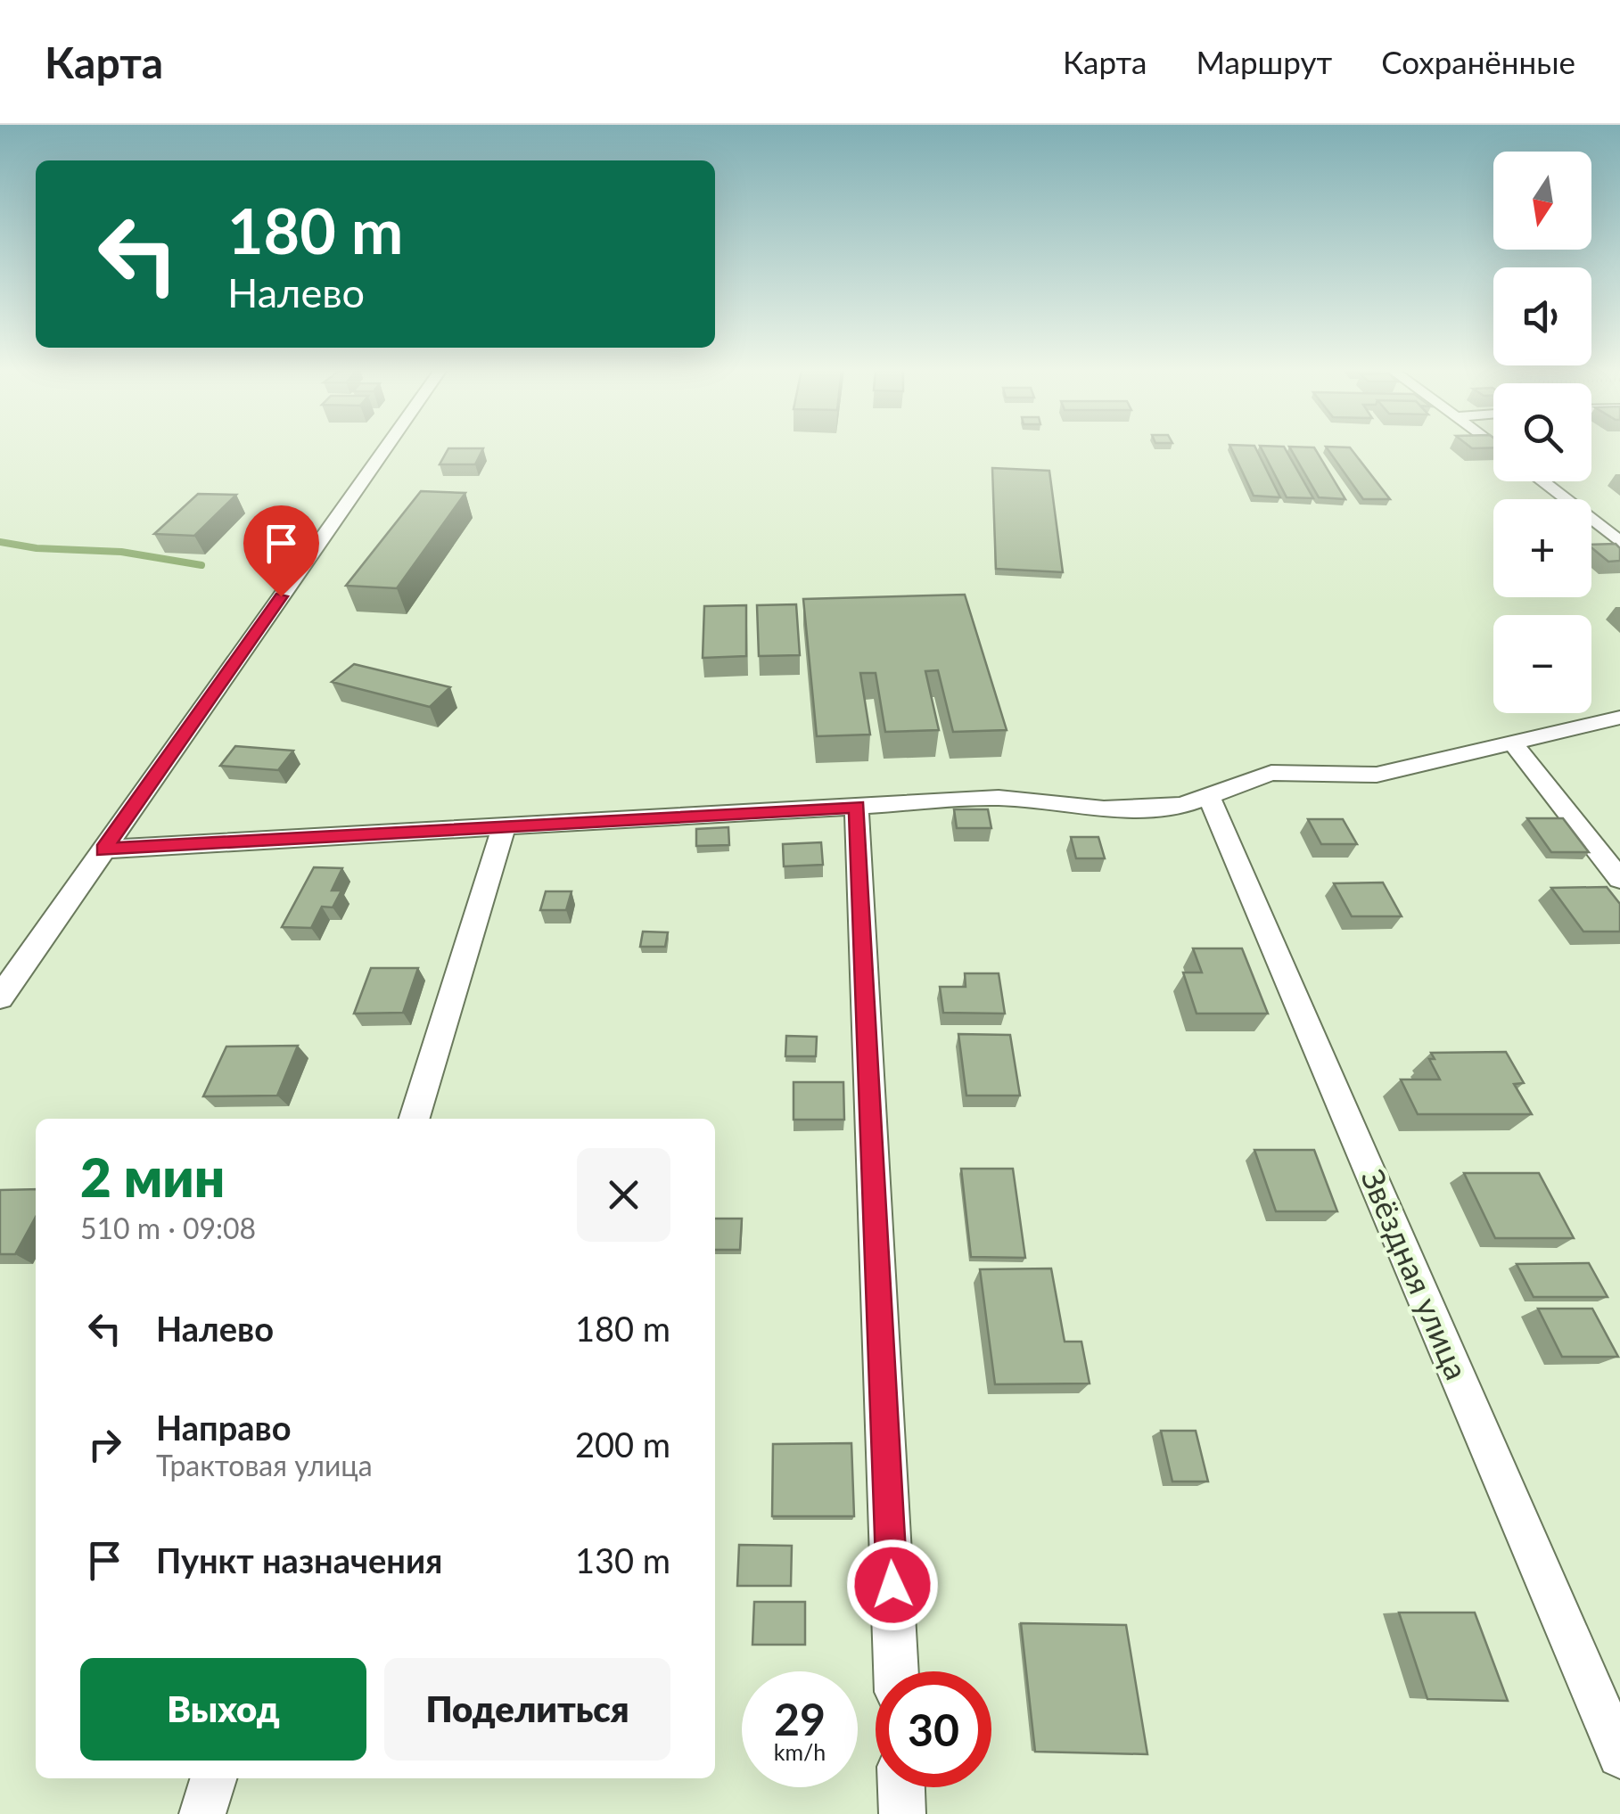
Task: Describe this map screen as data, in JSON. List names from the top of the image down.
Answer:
{
  "streets": {
    "street": ["Звёздная улица"]
  },
  "north": "bottom",
  "page": {
    "header": "Карта",
    "nav": ["Карта", "Маршрут", "Сохранённые"],
    "map_buttons": ["+", "−"],
    "turn": ["180 m", "Налево"],
    "heading": ["2 мин", "510 m · 09:08"],
    "list": [
      {
        "name": "Налево",
        "value": "180 m"
      },
      {
        "name": "Направо",
        "note": "Трактовая улица",
        "value": "200 m"
      },
      {
        "name": "Пункт назначения",
        "value": "130 m"
      }
    ],
    "buttons": ["Выход", "Поделиться"],
    "speed": "29 km/h",
    "limit": "30"
  }
}
